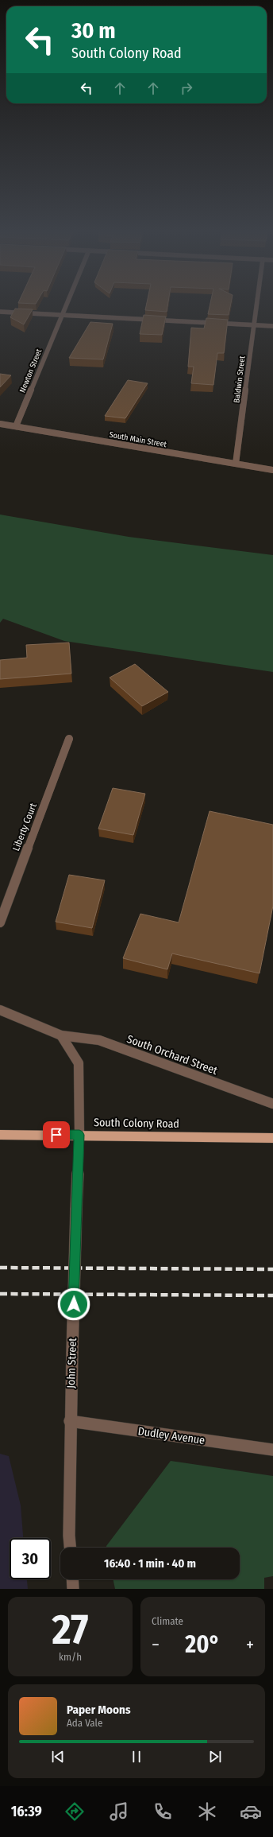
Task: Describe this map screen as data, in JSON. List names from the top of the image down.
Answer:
{
  "streets": {
    "main road": ["South Colony Road"],
    "street": [
      "Newton Street",
      "Baldwin Street",
      "South Main Street",
      "Liberty Court",
      "South Orchard Street",
      "John Street",
      "Dudley Avenue"
    ]
  },
  "crossings": [
    ["Newton Street", "South Main Street"],
    ["Baldwin Street", "South Main Street"],
    ["South Colony Road", "John Street"],
    ["John Street", "Dudley Avenue"]
  ],
  "page": {
    "turn": ["30 m", "South Colony Road"],
    "limit": "30",
    "trip": "16:40 · 1 min · 40 m",
    "tile": [
      ["27", "km/h"],
      "Climate"
    ],
    "heat": ["−", "20°", "+"],
    "song": ["Paper Moons", "Ada Vale"],
    "tabs": "16:39"
  }
}
